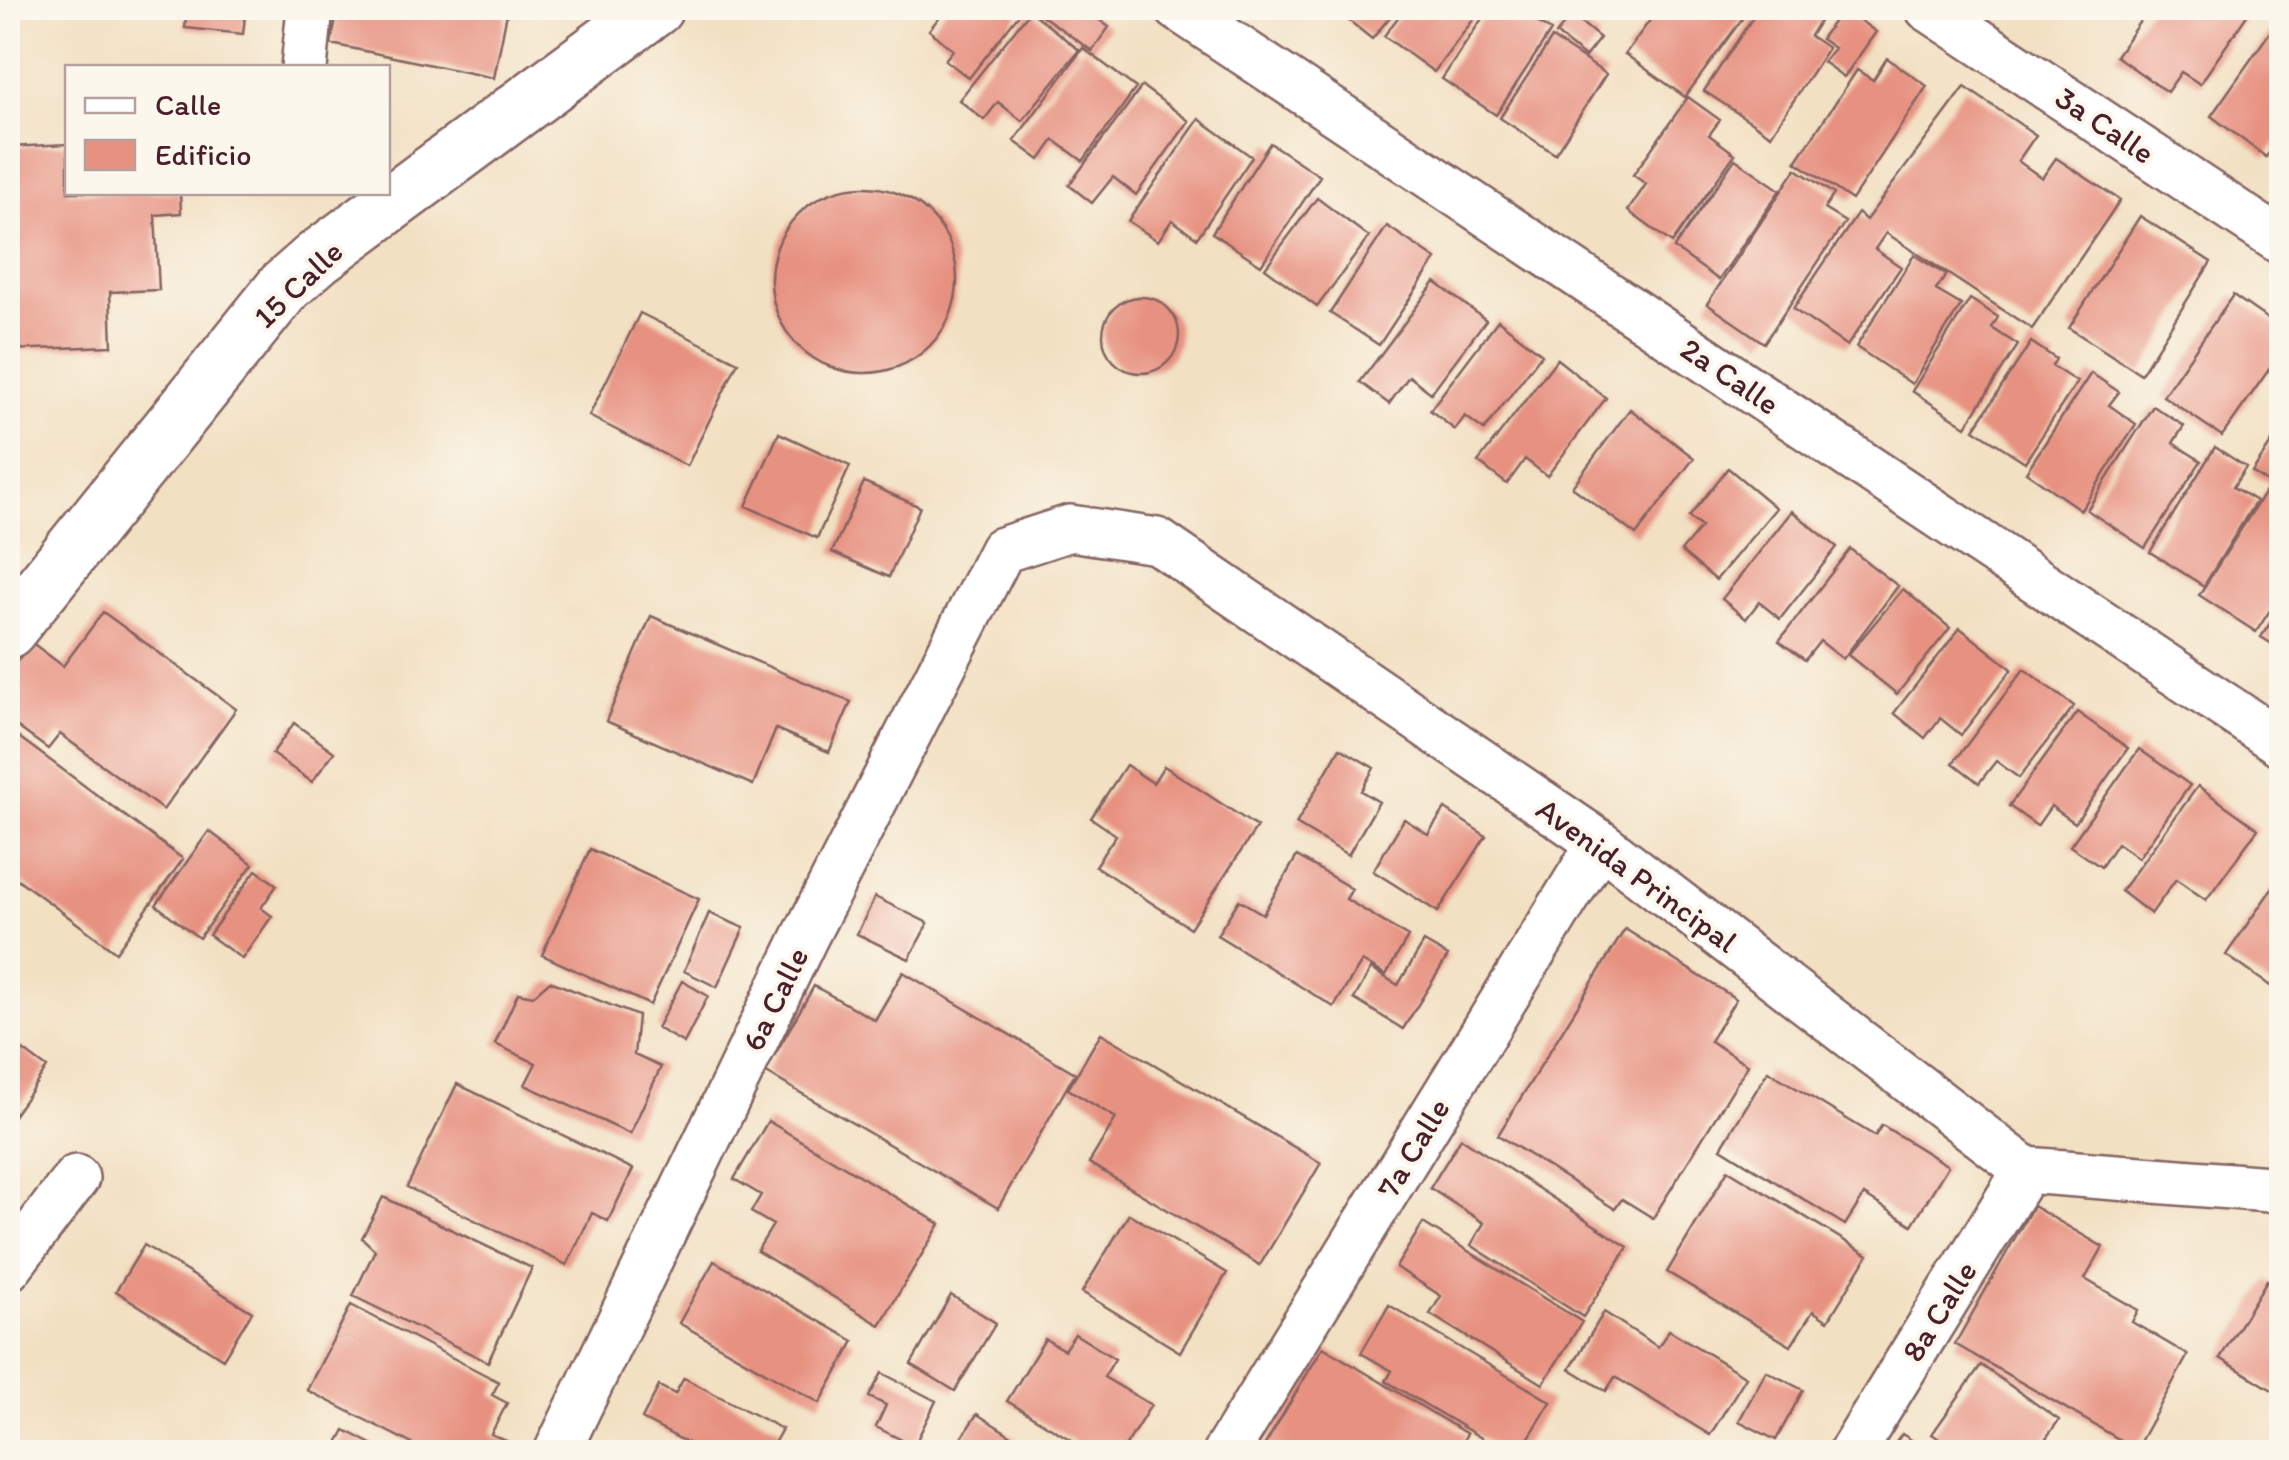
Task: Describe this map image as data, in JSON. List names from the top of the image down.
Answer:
{
  "streets": {
    "street": [
      "3a Calle",
      "15 Calle",
      "2a Calle",
      "Avenida Principal",
      "6a Calle",
      "7a Calle",
      "8a Calle"
    ]
  },
  "crossings": [
    ["Avenida Principal", "6a Calle"],
    ["Avenida Principal", "7a Calle"],
    ["Avenida Principal", "8a Calle"]
  ],
  "legend": ["Calle", "Edificio"]
}
